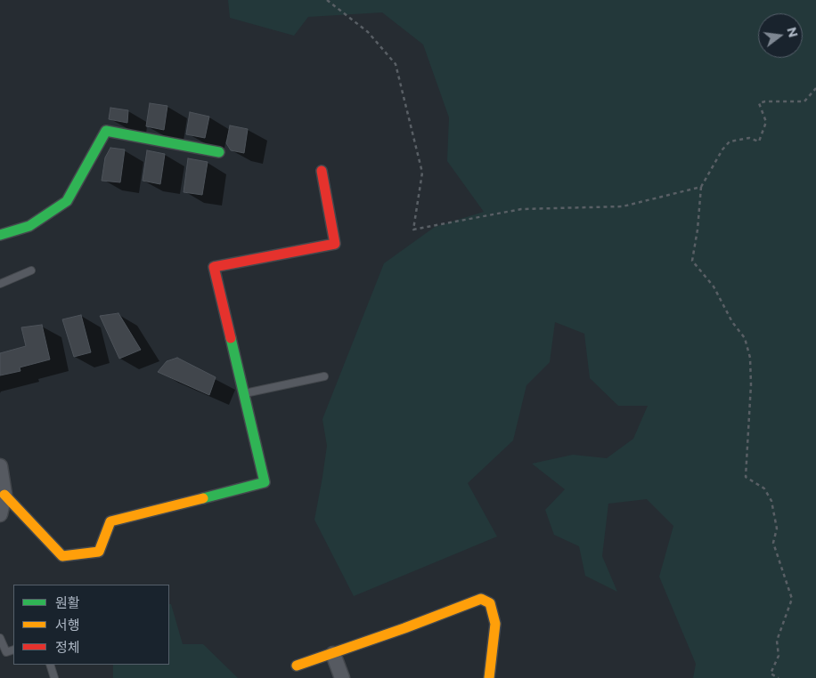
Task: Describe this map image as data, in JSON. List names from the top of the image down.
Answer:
{
  "legend": ["원활", "서행", "정체"],
  "north": "right"
}
